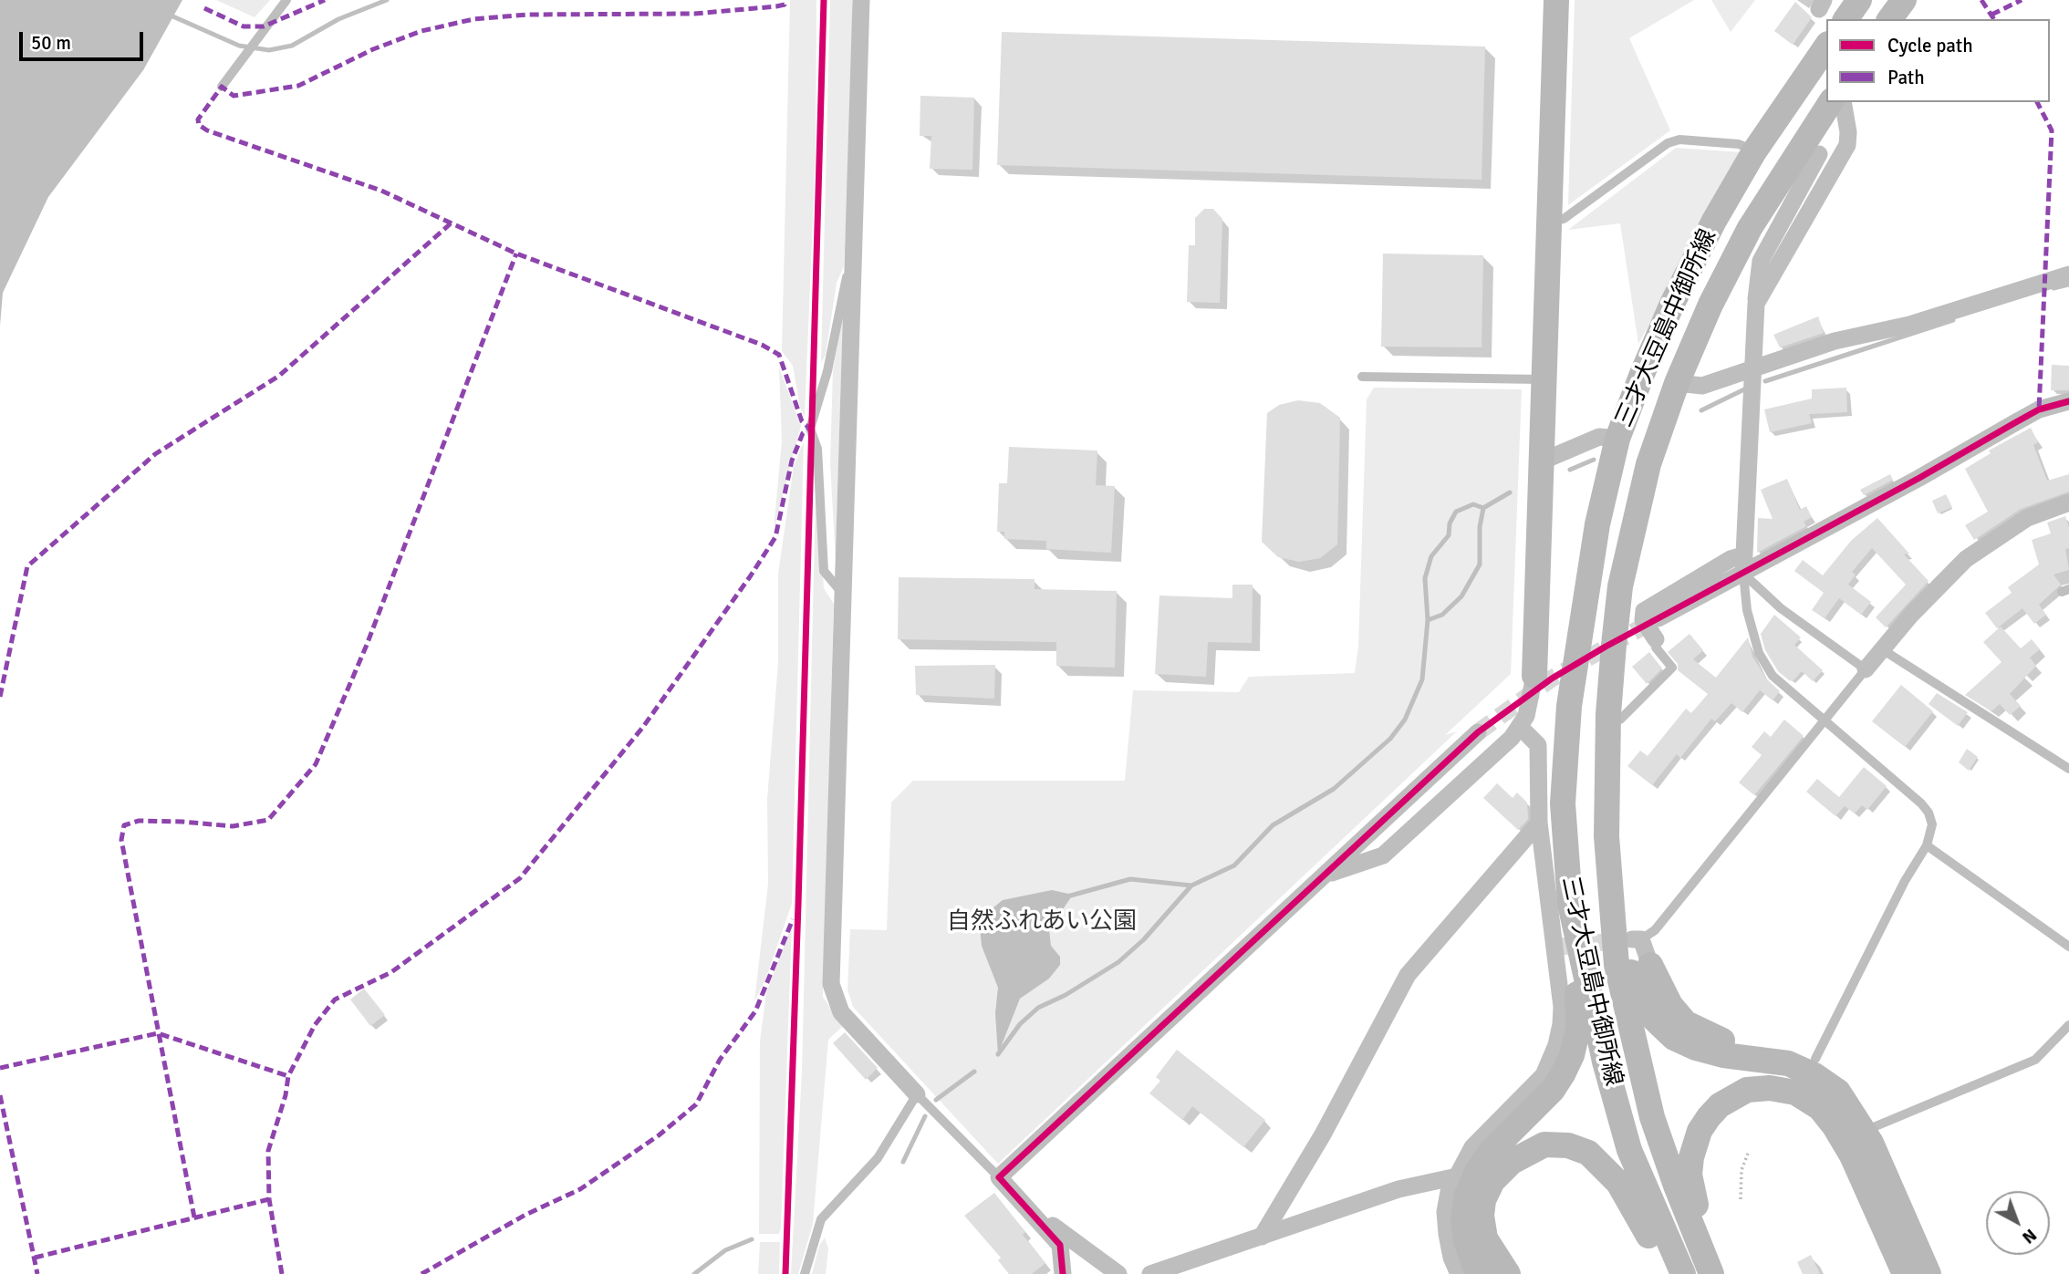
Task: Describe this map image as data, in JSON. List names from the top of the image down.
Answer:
{
  "streets": {
    "main road": ["三才大豆島中御所線"]
  },
  "parks": ["自然ふれあい公園"],
  "legend": ["Cycle path", "Path"],
  "scale_bar": "50 m",
  "north": "bottom right"
}
